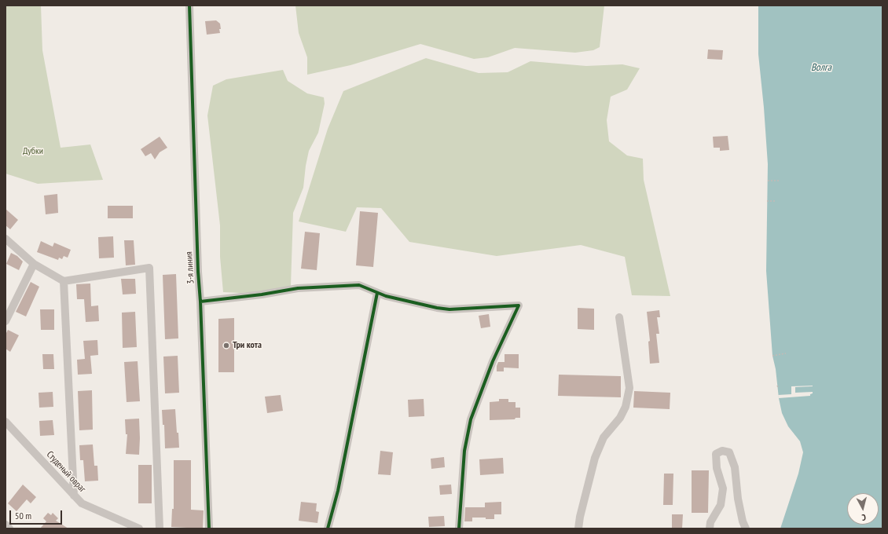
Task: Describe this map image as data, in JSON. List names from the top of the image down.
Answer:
{
  "streets": {
    "street": ["3-я линия", "Студеный овраг"]
  },
  "water": ["Волга"],
  "parks": ["Дубки"],
  "places": ["Три кота"],
  "scale_bar": "50 m",
  "north": "bottom"
}
